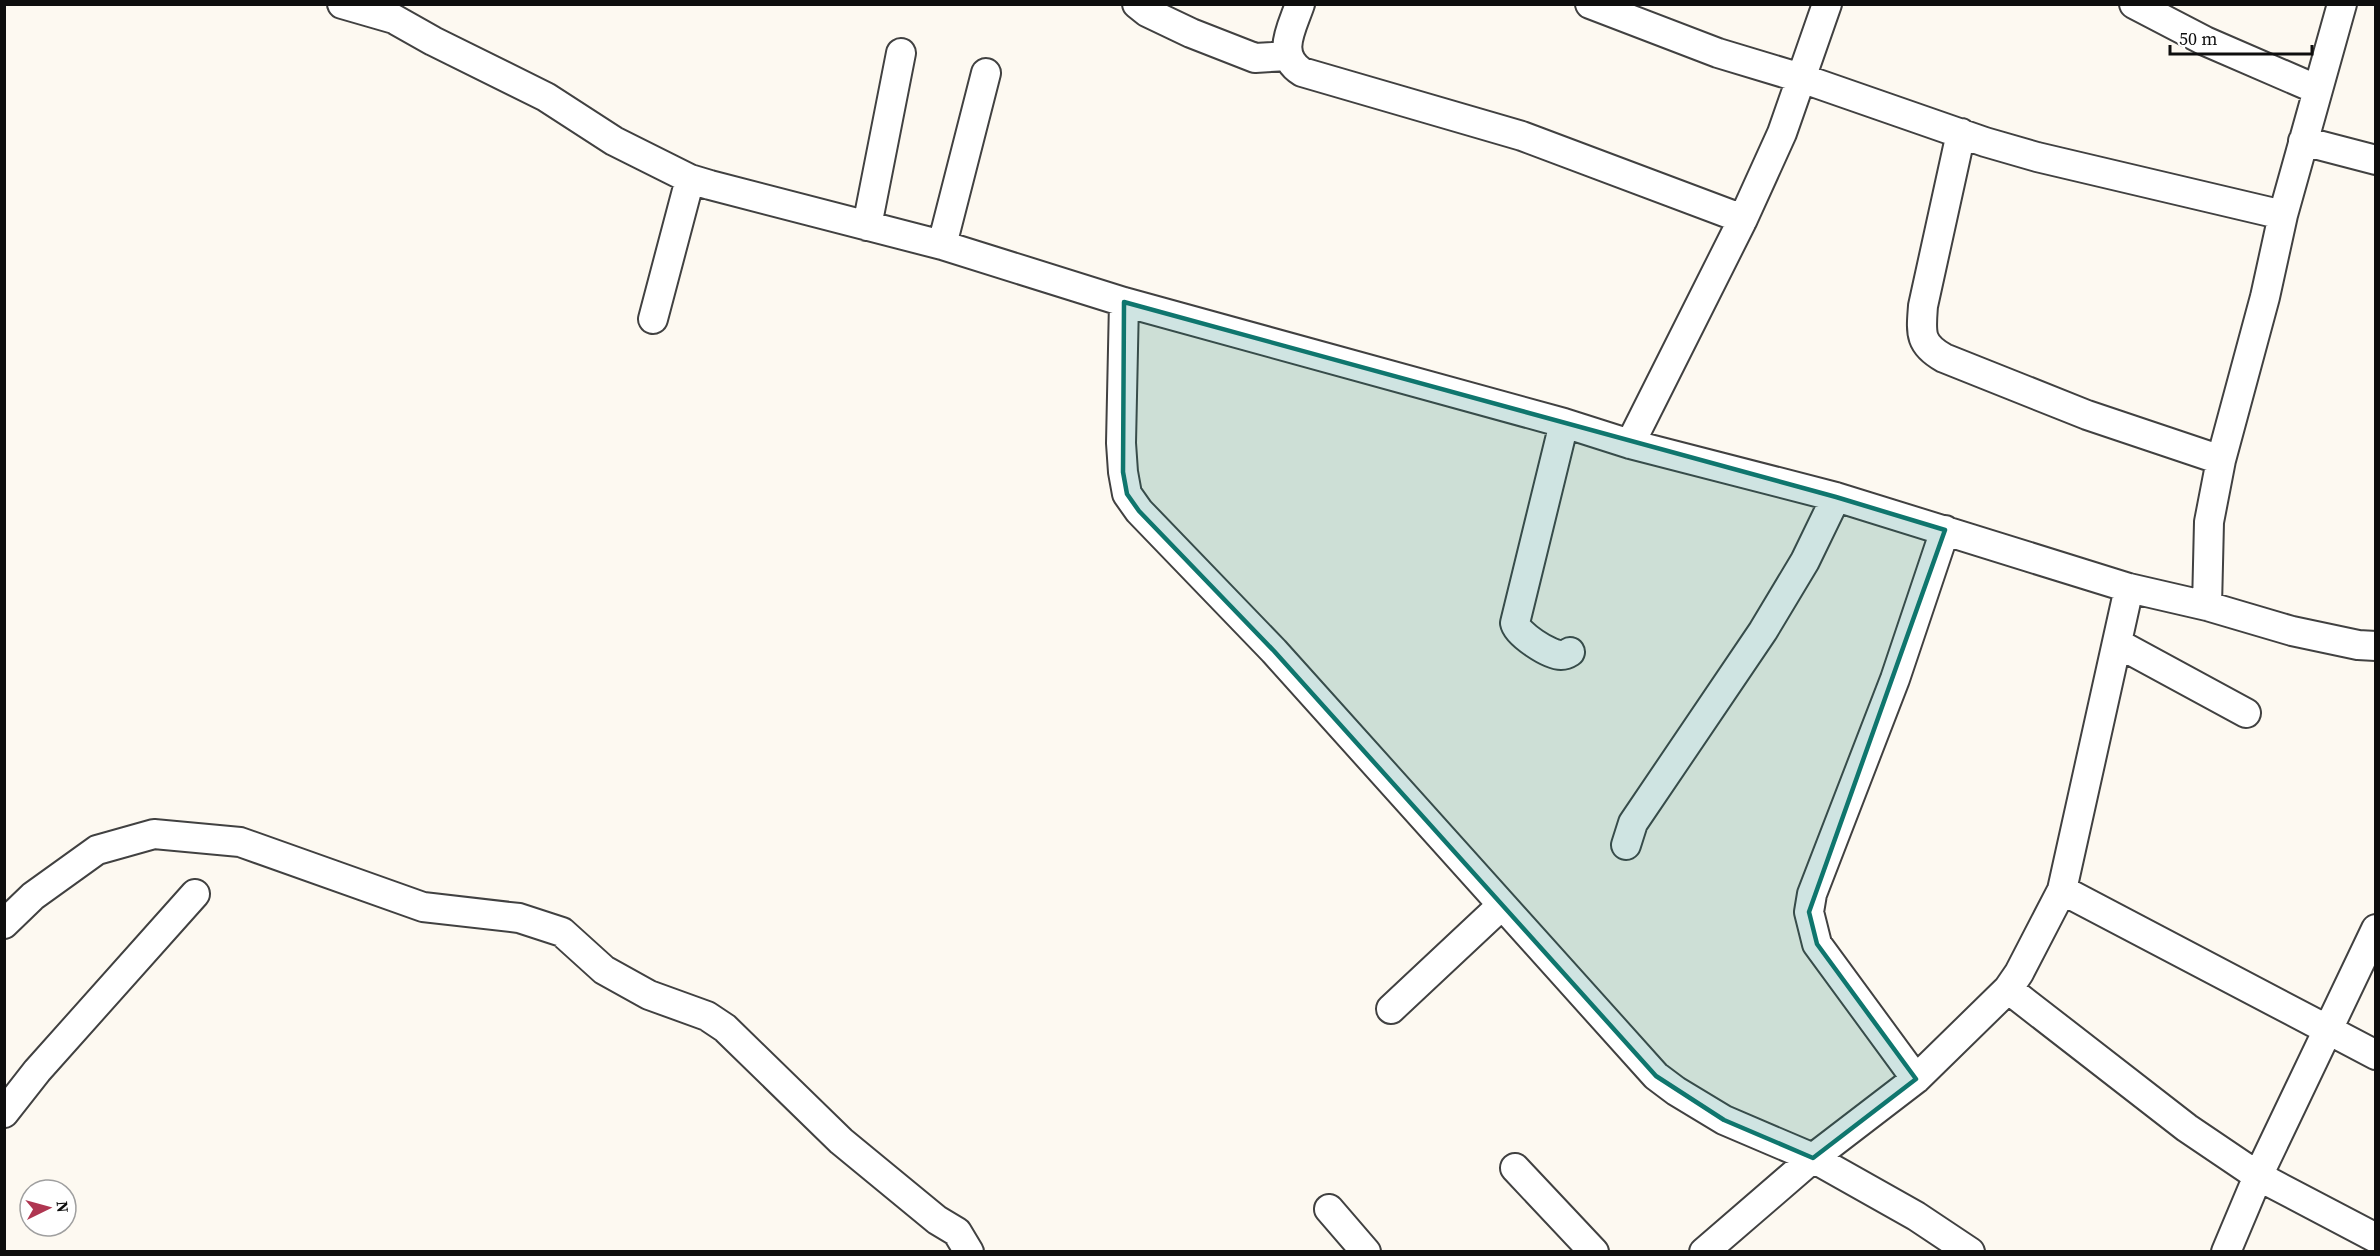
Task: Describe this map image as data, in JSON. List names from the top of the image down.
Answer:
{
  "scale_bar": "50 m",
  "north": "right"
}
